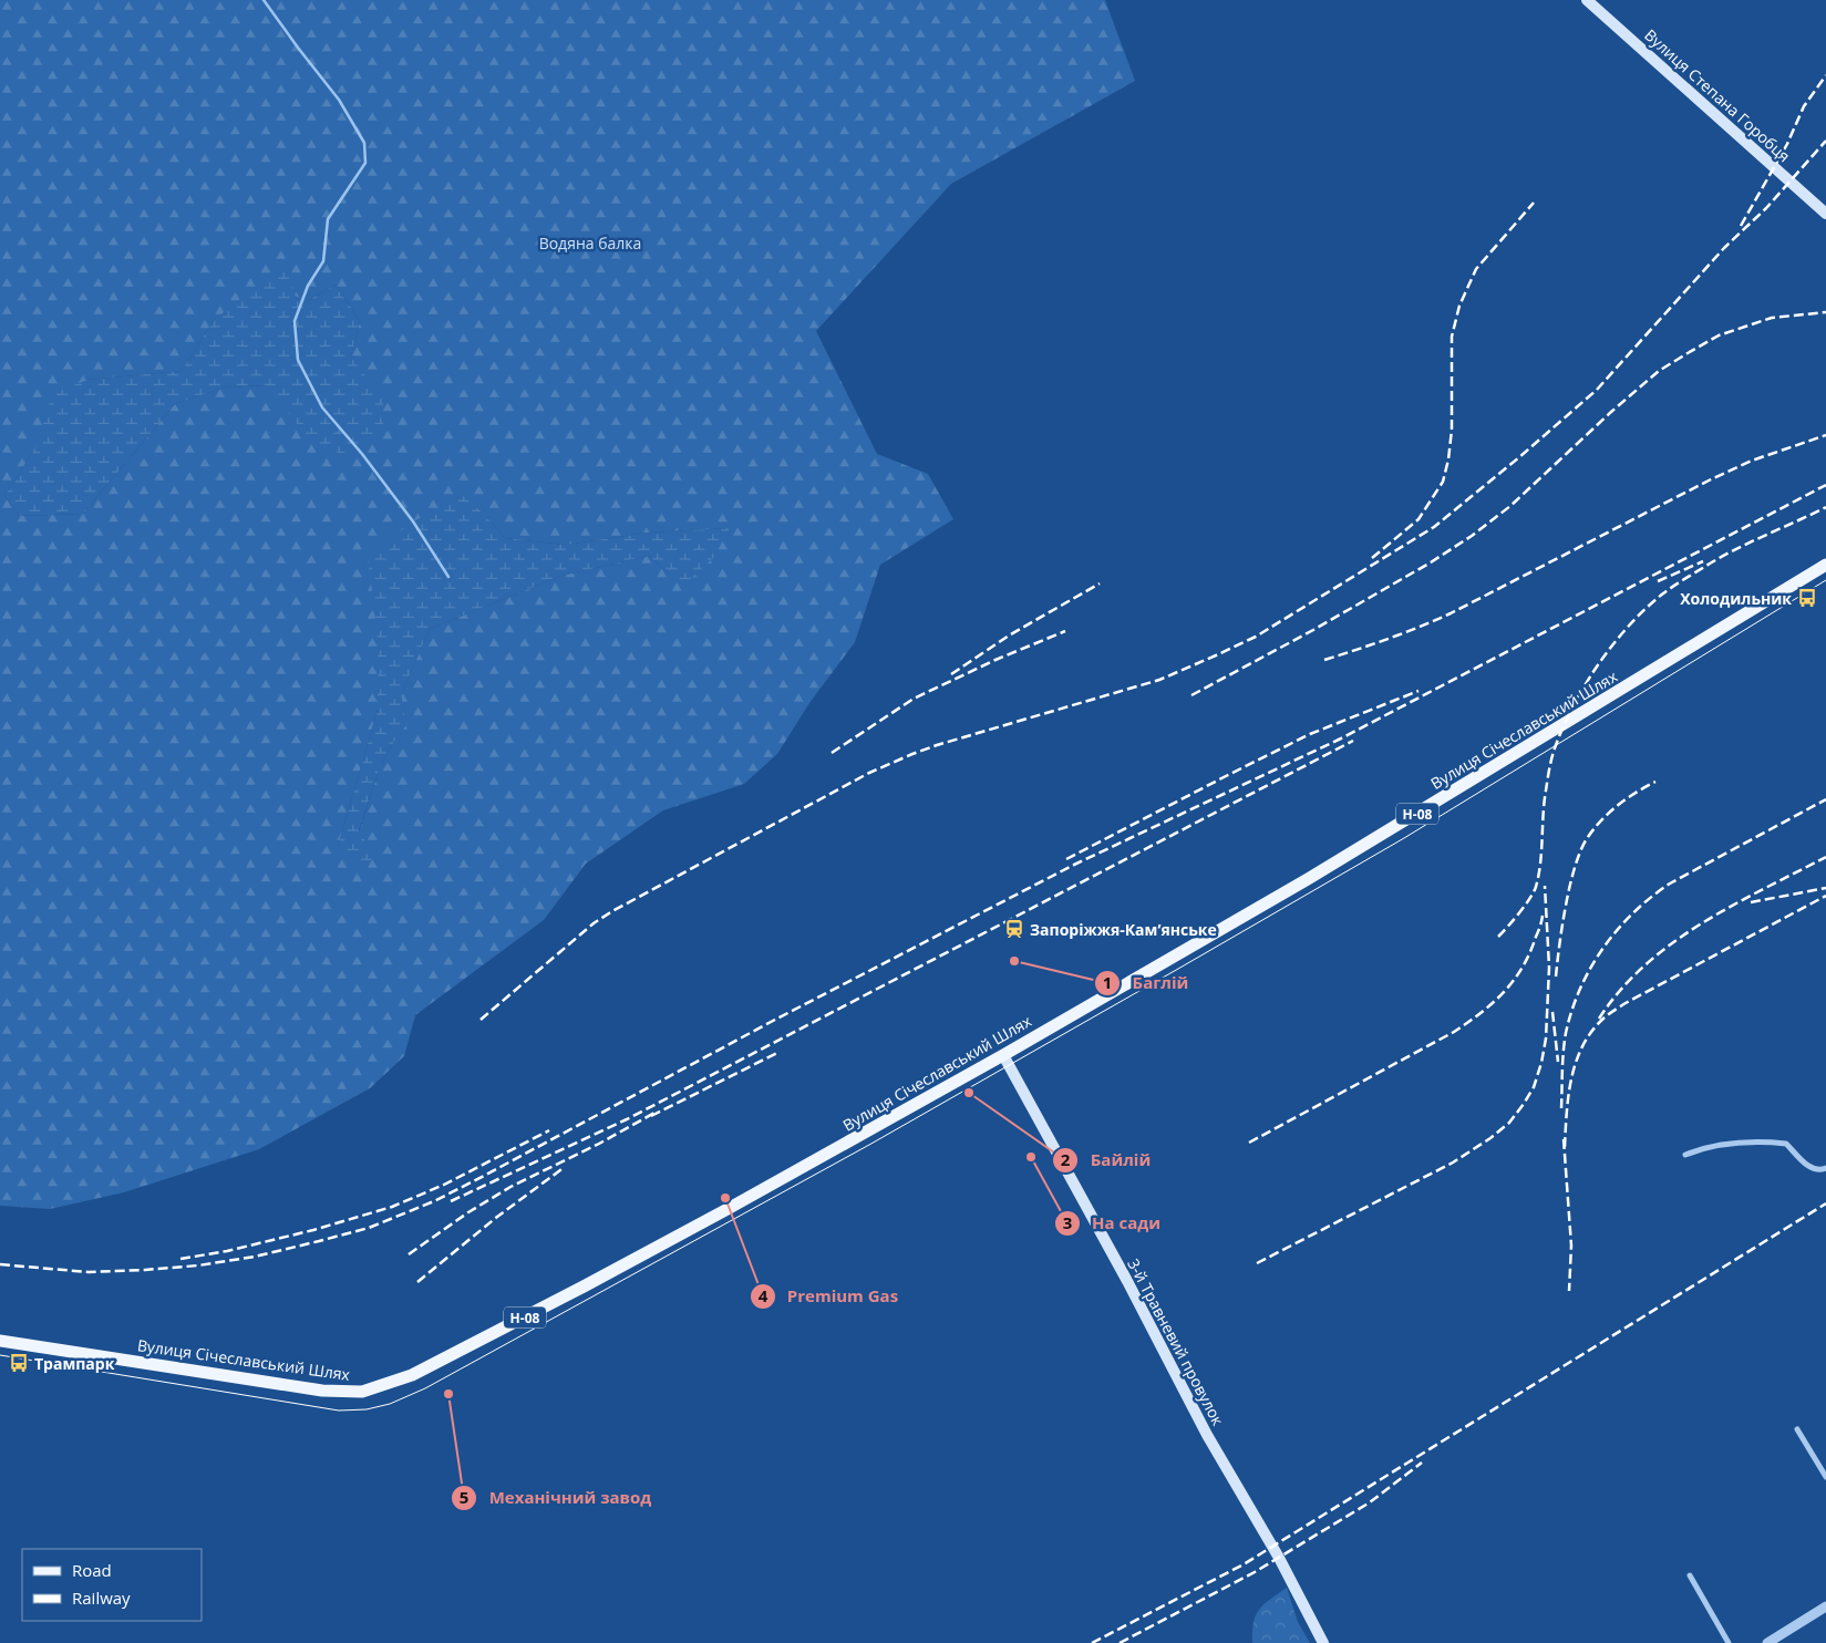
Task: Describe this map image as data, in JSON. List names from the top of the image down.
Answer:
{
  "streets": {
    "main road": [
      "Вулиця Степана Горобця",
      "Вулиця Січеславський Шлях",
      "Н-08",
      "3-й Травневий провулок"
    ]
  },
  "crossings": [
    ["Вулиця Січеславський Шлях", "3-й Травневий провулок"]
  ],
  "parks": ["Водяна балка"],
  "places": {
    "bus stop": ["Холодильник", "Трампарк"],
    "station": ["Запоріжжя-Кам’янське"],
    "other": [
      "Баглій",
      "Байлій",
      "На сади",
      "Premium Gas",
      "Механічний завод"
    ]
  },
  "legend": ["Road", "Railway"]
}
